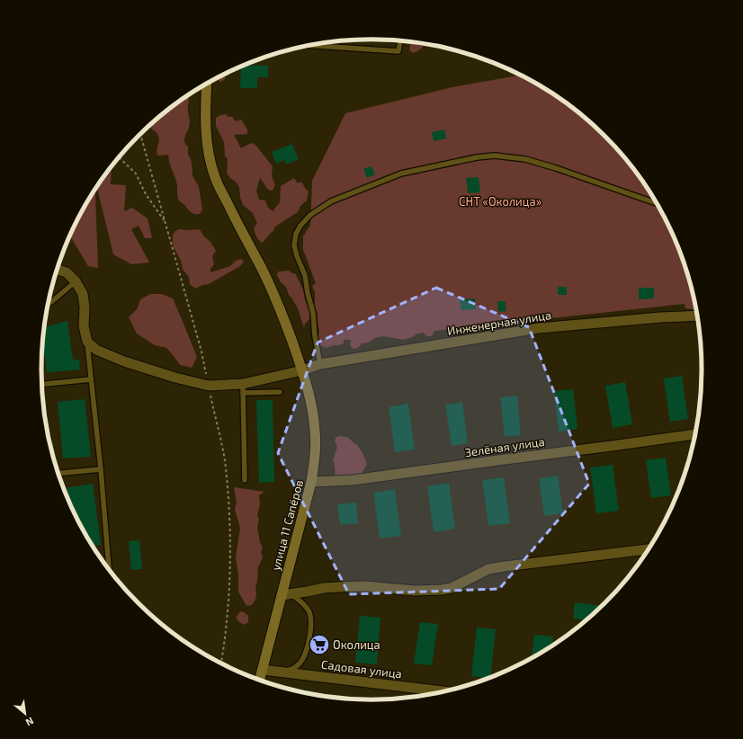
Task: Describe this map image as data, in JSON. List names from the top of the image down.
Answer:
{
  "streets": {
    "main road": ["улица 11 Сапёров"],
    "street": ["Инженерная улица", "Зелёная улица", "Садовая улица"]
  },
  "crossings": [
    ["Инженерная улица", "улица 11 Сапёров"],
    ["Зелёная улица", "улица 11 Сапёров"],
    ["улица 11 Сапёров", "Садовая улица"]
  ],
  "parks": ["СНТ «Околица»"],
  "places": {
    "supermarket": ["Околица"]
  },
  "north": "bottom right"
}
